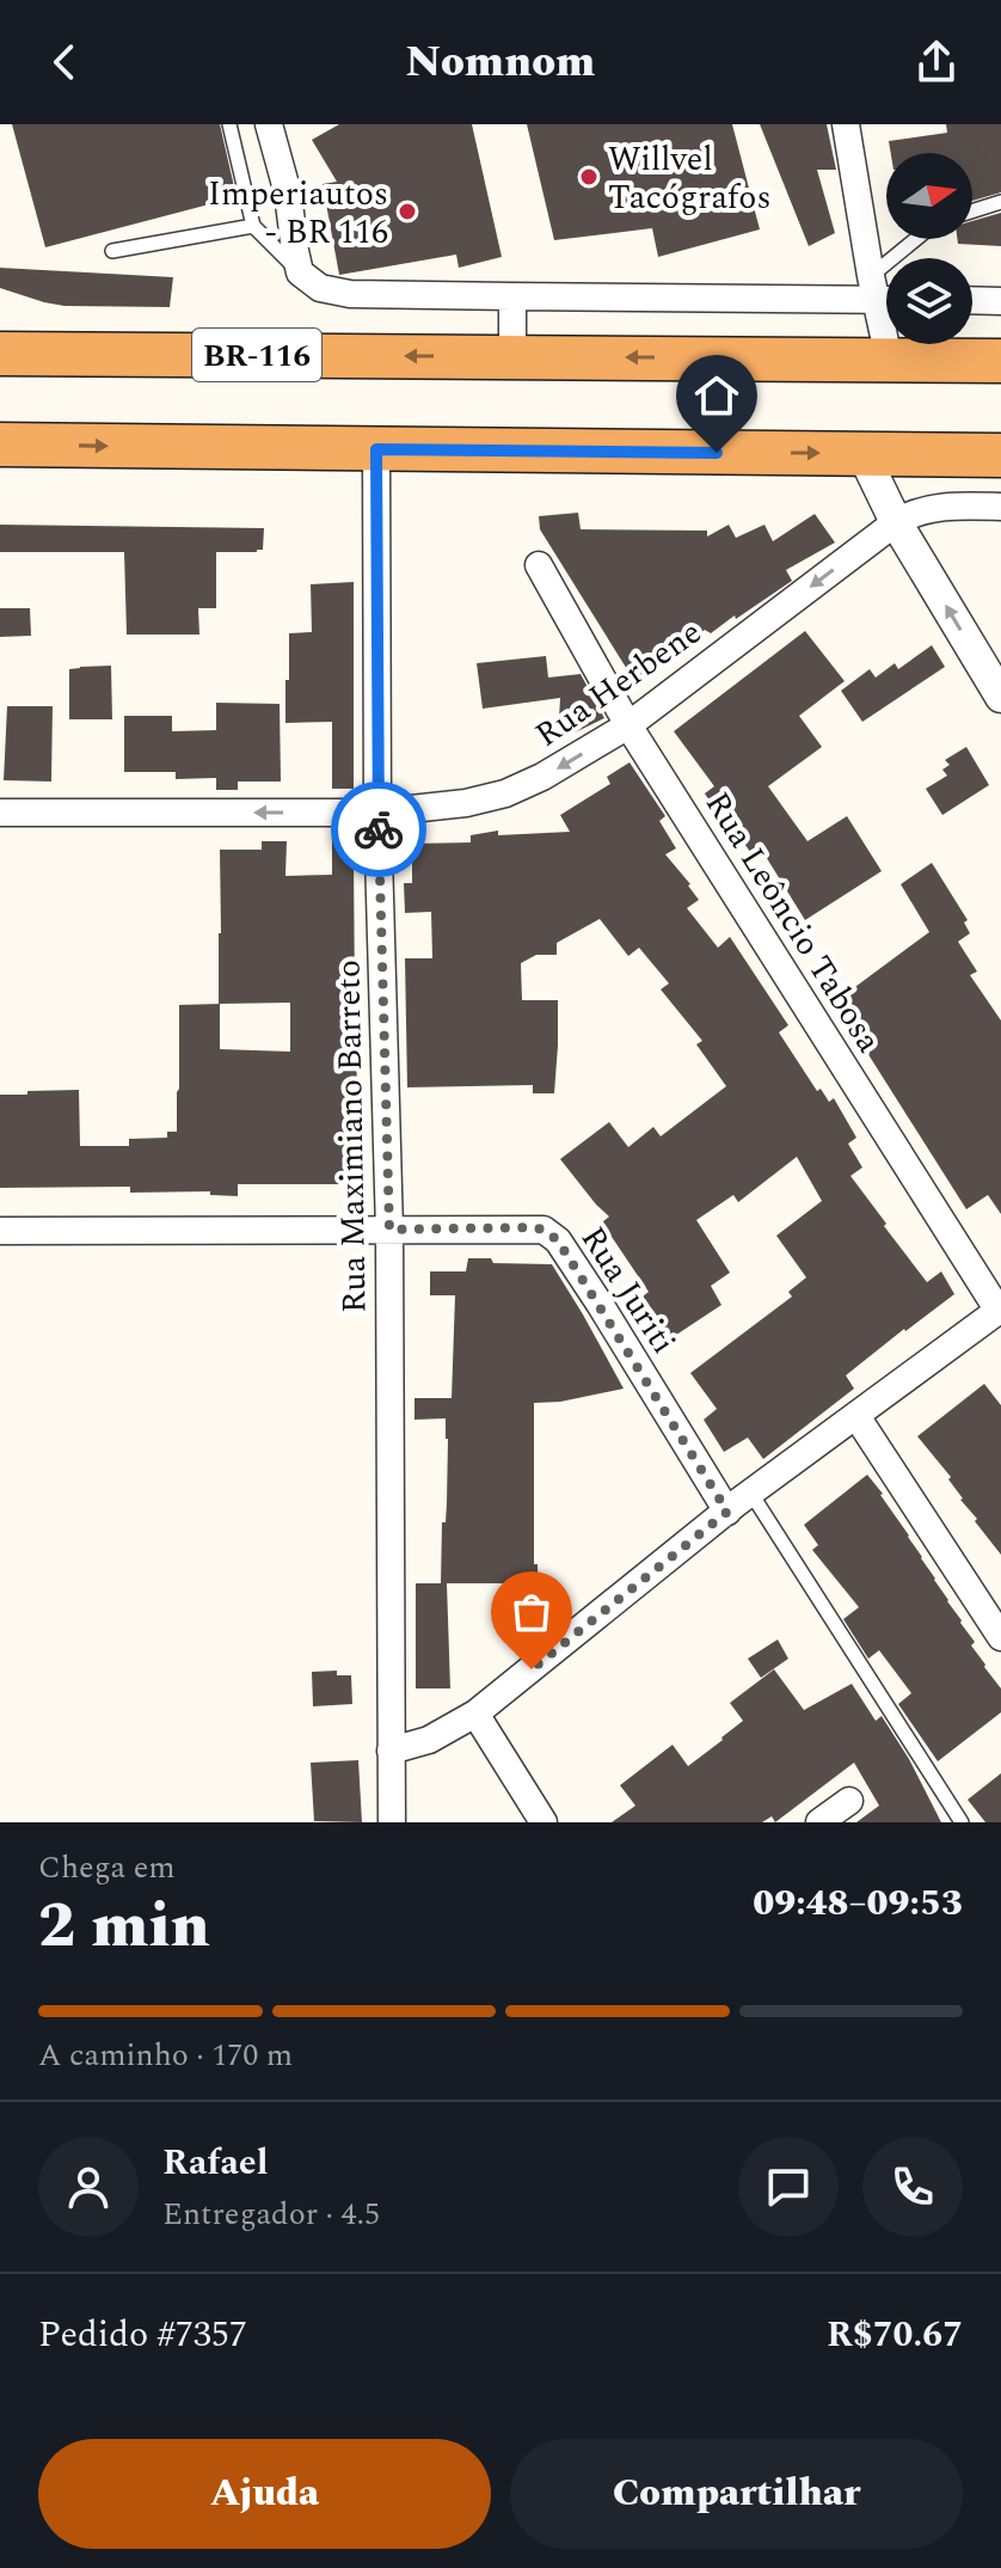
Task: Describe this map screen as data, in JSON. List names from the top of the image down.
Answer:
{
  "streets": {
    "highway": ["BR-116"],
    "street": [
      "Rua Herbene",
      "Rua Leôncio Tabosa",
      "Rua Maximiano Barreto",
      "Rua Juriti"
    ]
  },
  "crossings": [
    ["Rua Herbene", "Rua Leôncio Tabosa"],
    ["Rua Herbene", "Rua Maximiano Barreto"],
    ["Rua Maximiano Barreto", "Rua Juriti"]
  ],
  "one_way": ["Rua Herbene"],
  "places": ["Willvel Tacógrafos", "Imperiautos - BR 116"],
  "north": "right",
  "page": {
    "header": "Nomnom",
    "heading": ["2 min", "Chega em", "09:48–09:53"],
    "panel": [
      "Rafael",
      "Entregador · 4.5",
      "Pedido #7357",
      "R$70.67"
    ],
    "bar": "A caminho · 170 m",
    "buttons": ["Ajuda", "Compartilhar"]
  }
}
